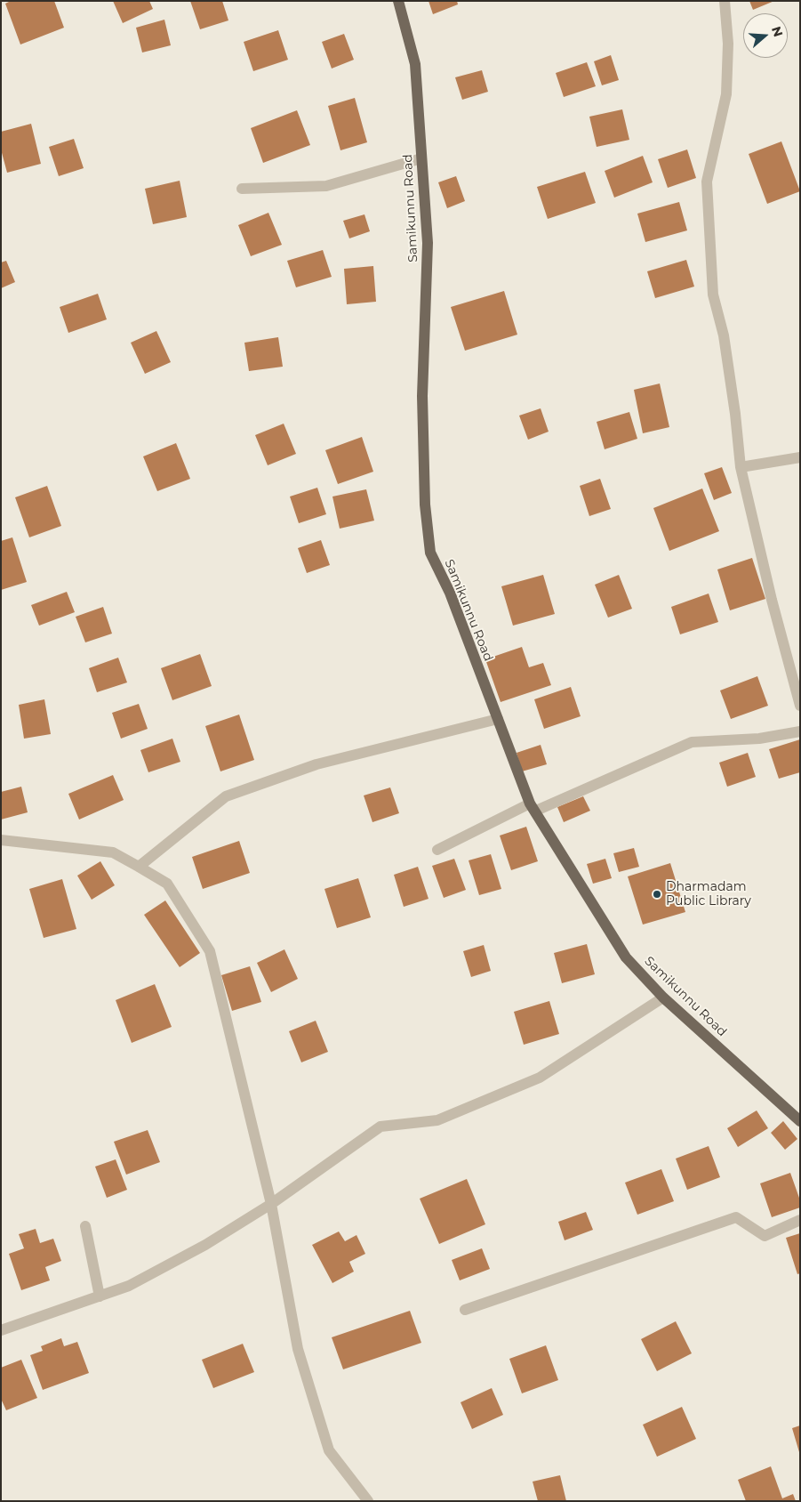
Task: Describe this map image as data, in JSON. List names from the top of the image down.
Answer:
{
  "streets": {
    "main road": ["Samikunnu Road"]
  },
  "places": ["Dharmadam Public Library"],
  "north": "right"
}
